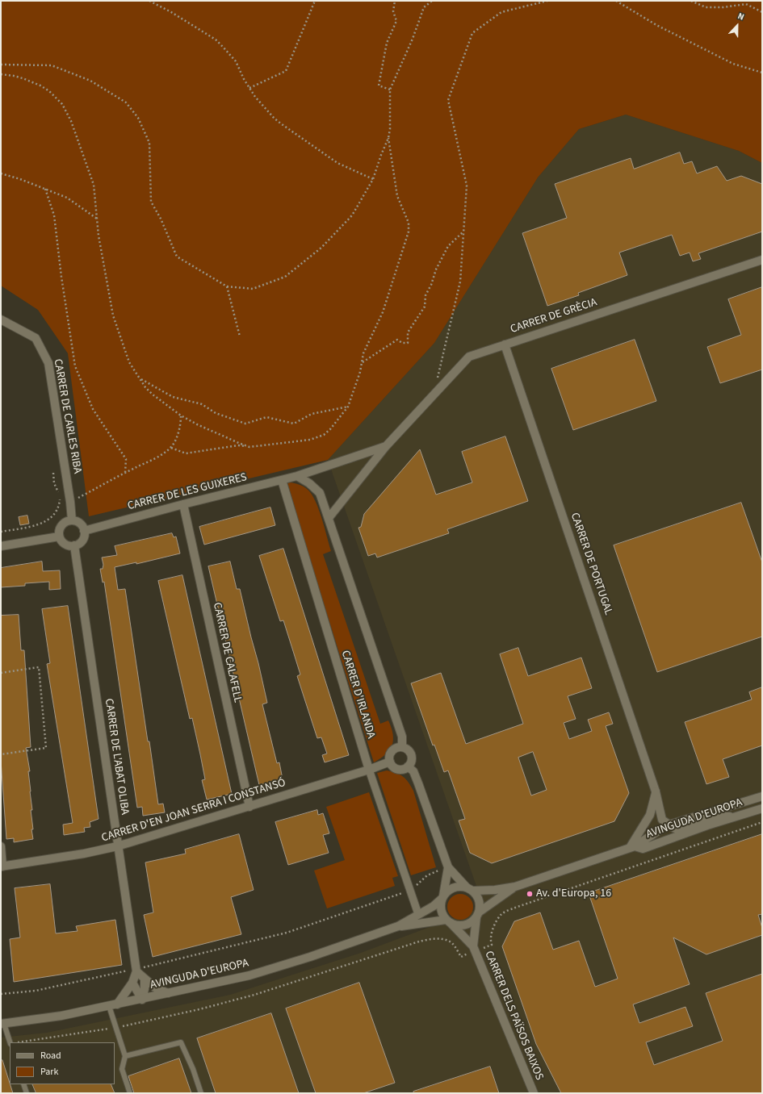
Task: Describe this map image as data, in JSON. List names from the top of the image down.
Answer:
{
  "streets": {
    "street": [
      "CARRER DE GRÈCIA",
      "CARRER DE CARLES RIBA",
      "CARRER DE LES GUIXERES",
      "CARRER DE PORTUGAL",
      "CARRER DE CALAFELL",
      "CARRER D'IRLANDA",
      "CARRER DE L'ABAT OLIBA",
      "CARRER D'EN JOAN SERRA I CONSTANSÓ",
      "AVINGUDA D'EUROPA",
      "CARRER DELS PAÏSOS BAIXOS"
    ]
  },
  "crossings": [
    ["CARRER DE GRÈCIA", "CARRER DE LES GUIXERES"],
    ["CARRER DE GRÈCIA", "CARRER DE PORTUGAL"],
    ["CARRER DE CARLES RIBA", "CARRER DE LES GUIXERES"],
    ["CARRER DE CARLES RIBA", "CARRER DE L'ABAT OLIBA"],
    ["CARRER DE LES GUIXERES", "CARRER DE CALAFELL"],
    ["CARRER DE LES GUIXERES", "CARRER D'IRLANDA"],
    ["CARRER DE LES GUIXERES", "CARRER DE L'ABAT OLIBA"],
    ["CARRER DE PORTUGAL", "AVINGUDA D'EUROPA"],
    ["CARRER DE CALAFELL", "CARRER D'EN JOAN SERRA I CONSTANSÓ"],
    ["CARRER D'IRLANDA", "CARRER D'EN JOAN SERRA I CONSTANSÓ"],
    ["CARRER D'IRLANDA", "AVINGUDA D'EUROPA"],
    ["CARRER DE L'ABAT OLIBA", "CARRER D'EN JOAN SERRA I CONSTANSÓ"],
    ["CARRER DE L'ABAT OLIBA", "AVINGUDA D'EUROPA"],
    ["AVINGUDA D'EUROPA", "CARRER DELS PAÏSOS BAIXOS"]
  ],
  "places": ["Av. d'Europa, 16"],
  "legend": ["Road", "Park"],
  "north": "top"
}
